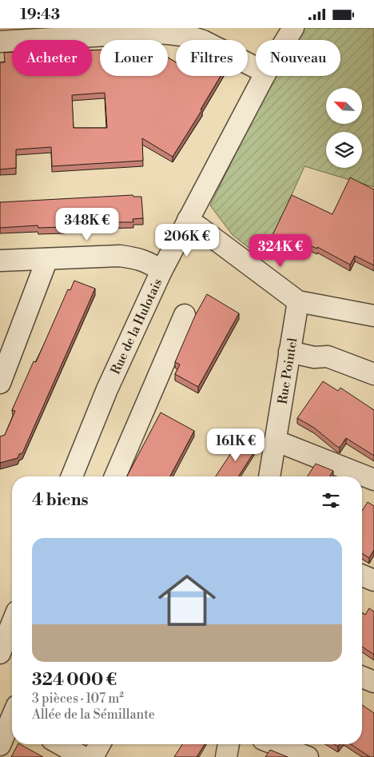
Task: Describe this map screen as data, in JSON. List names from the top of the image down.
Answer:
{
  "streets": {
    "street": ["Rue de la Hulotais", "Rue Pointel"]
  },
  "north": "top left",
  "page": {
    "status": "19:43",
    "chip": [
      "Acheter",
      "Louer",
      "Filtres",
      "Nouveau"
    ],
    "price": [
      "348K €",
      "206K €",
      "324K €",
      "161K €"
    ],
    "heading": "4 biens",
    "list": [
      {
        "name": "324 000 €",
        "note": "3 pièces · 107 m² · Allée de la Sémillante"
      }
    ]
  }
}
